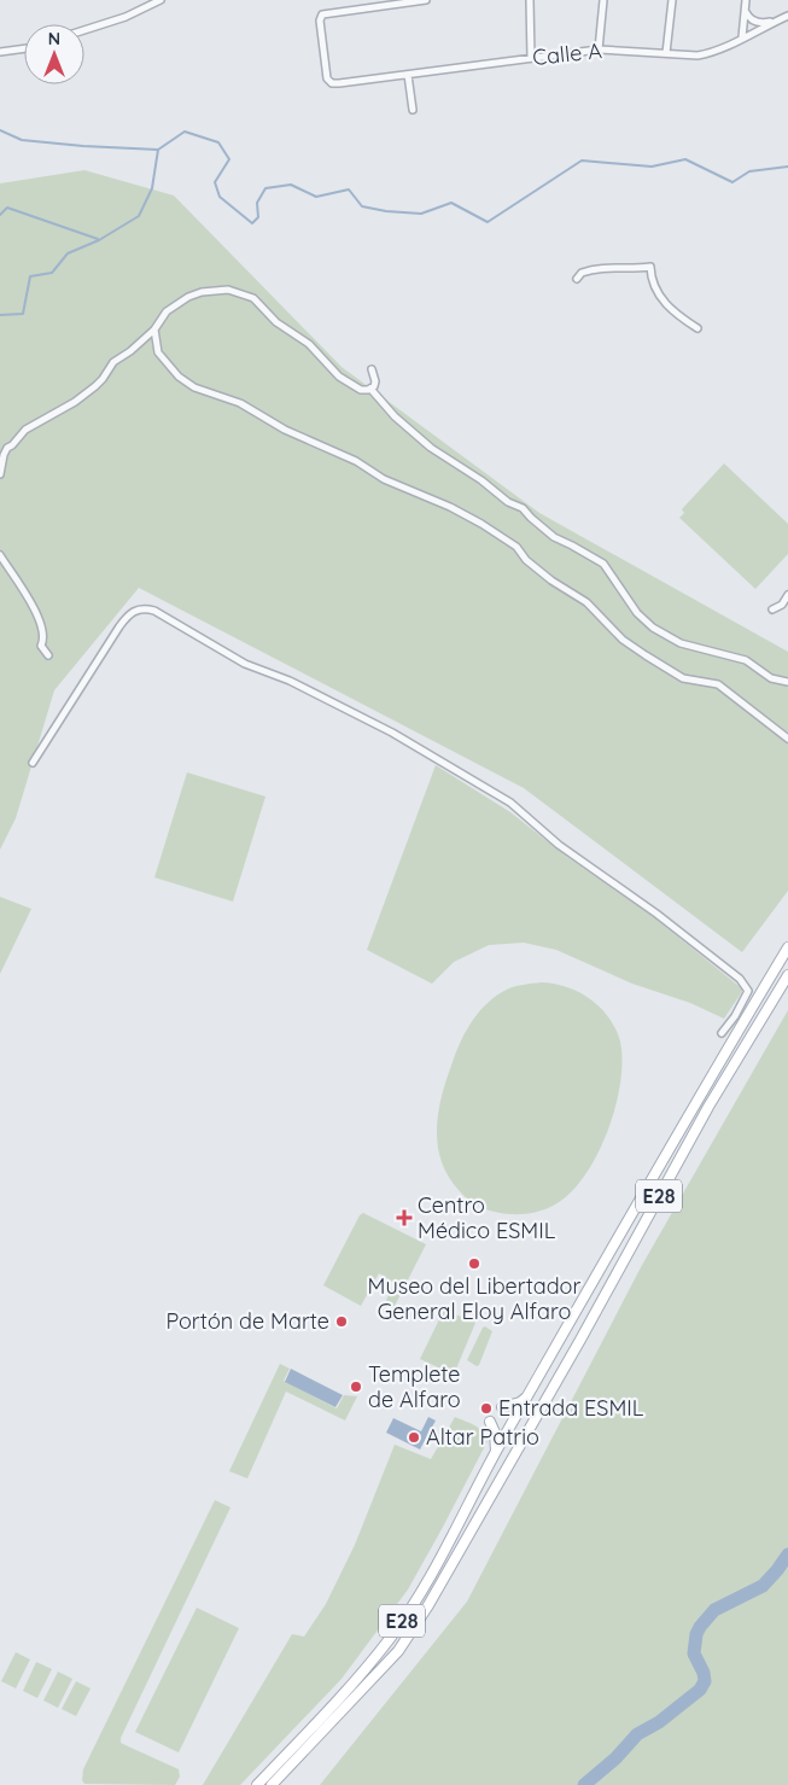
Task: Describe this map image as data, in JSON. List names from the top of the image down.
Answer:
{
  "streets": {
    "main road": ["E28"],
    "street": ["Calle A"]
  },
  "places": {
    "health": ["Centro Médico ESMIL"],
    "other": [
      "Museo del Libertador General Eloy Alfaro",
      "Portón de Marte",
      "Templete de Alfaro",
      "Entrada ESMIL",
      "Altar Patrio"
    ]
  },
  "north": "top"
}
